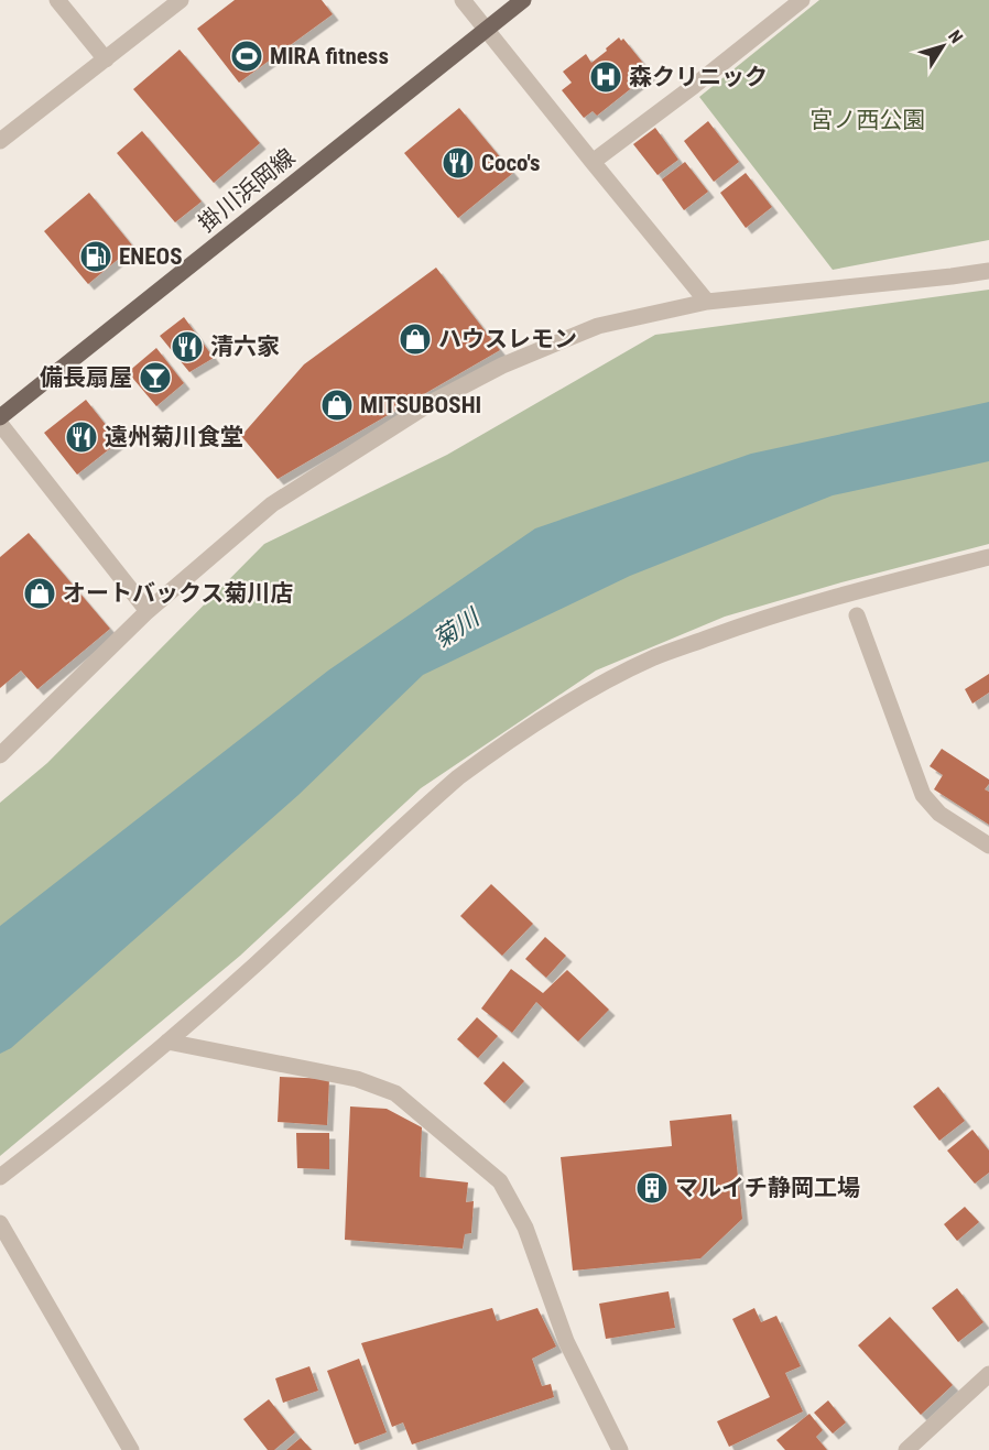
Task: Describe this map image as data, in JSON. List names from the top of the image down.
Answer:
{
  "streets": {
    "main road": ["掛川浜岡線"]
  },
  "water": ["菊川"],
  "parks": ["宮ノ西公園"],
  "places": {
    "sports": ["MIRA fitness"],
    "hospital": ["森クリニック"],
    "restaurant": ["Coco's", "清六家", "遠州菊川食堂"],
    "fuel station": ["ENEOS"],
    "shop": ["ハウスレモン", "MITSUBOSHI", "オートバックス菊川店"],
    "bar": ["備長扇屋"],
    "building": ["マルイチ静岡工場"]
  },
  "north": "top right"
}
